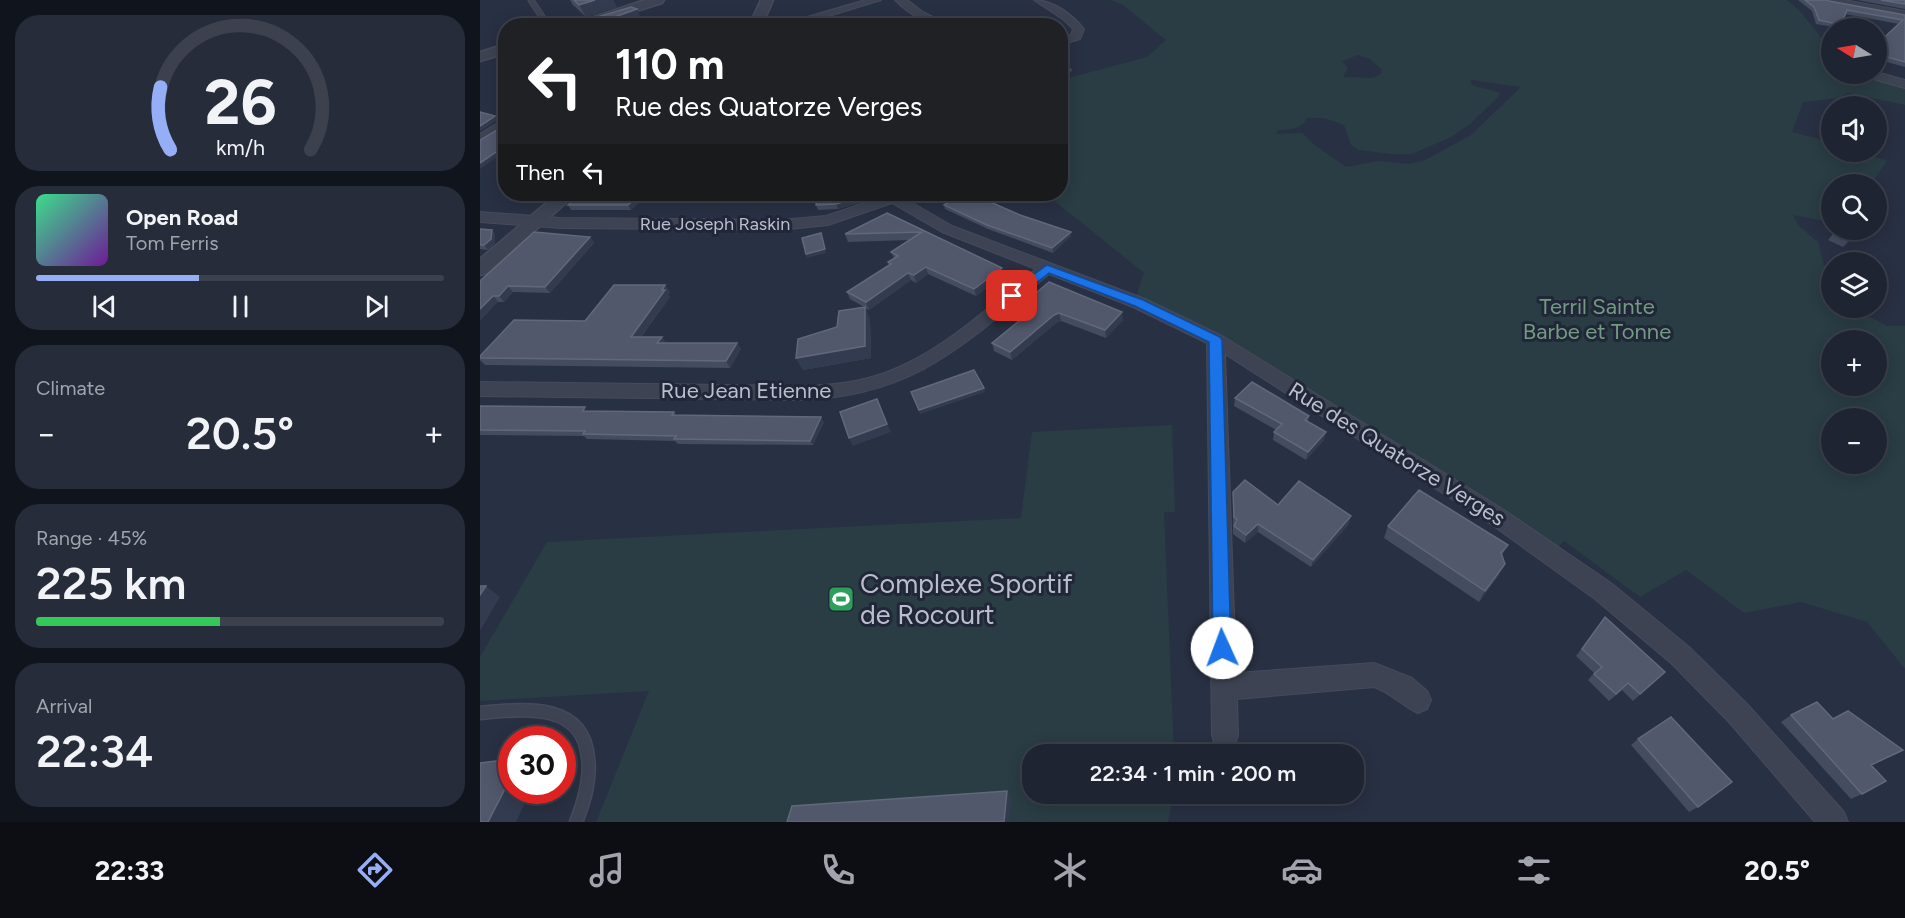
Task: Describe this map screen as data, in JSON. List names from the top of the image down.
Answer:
{
  "streets": {
    "street": ["Rue Joseph Raskin", "Rue Jean Etienne", "Rue des Quatorze Verges"]
  },
  "crossings": [
    ["Rue Jean Etienne", "Rue des Quatorze Verges"]
  ],
  "parks": ["Terril Sainte Barbe et Tonne"],
  "places": {
    "sports": ["Complexe Sportif de Rocourt"]
  },
  "north": "left",
  "page": {
    "map_buttons": ["+", "−"],
    "turn": ["110 m", "Rue des Quatorze Verges"],
    "then": "Then",
    "song": ["Open Road", "Tom Ferris"],
    "tile": [
      "Climate",
      ["Range · 45%", "225 km"],
      ["Arrival", "22:34"]
    ],
    "heat": ["−", "20.5°", "+"],
    "limit": "30",
    "trip": "22:34 · 1 min · 200 m",
    "tabs": ["22:33", "20.5°"],
    "gauge": ["26", "km/h"]
  }
}
